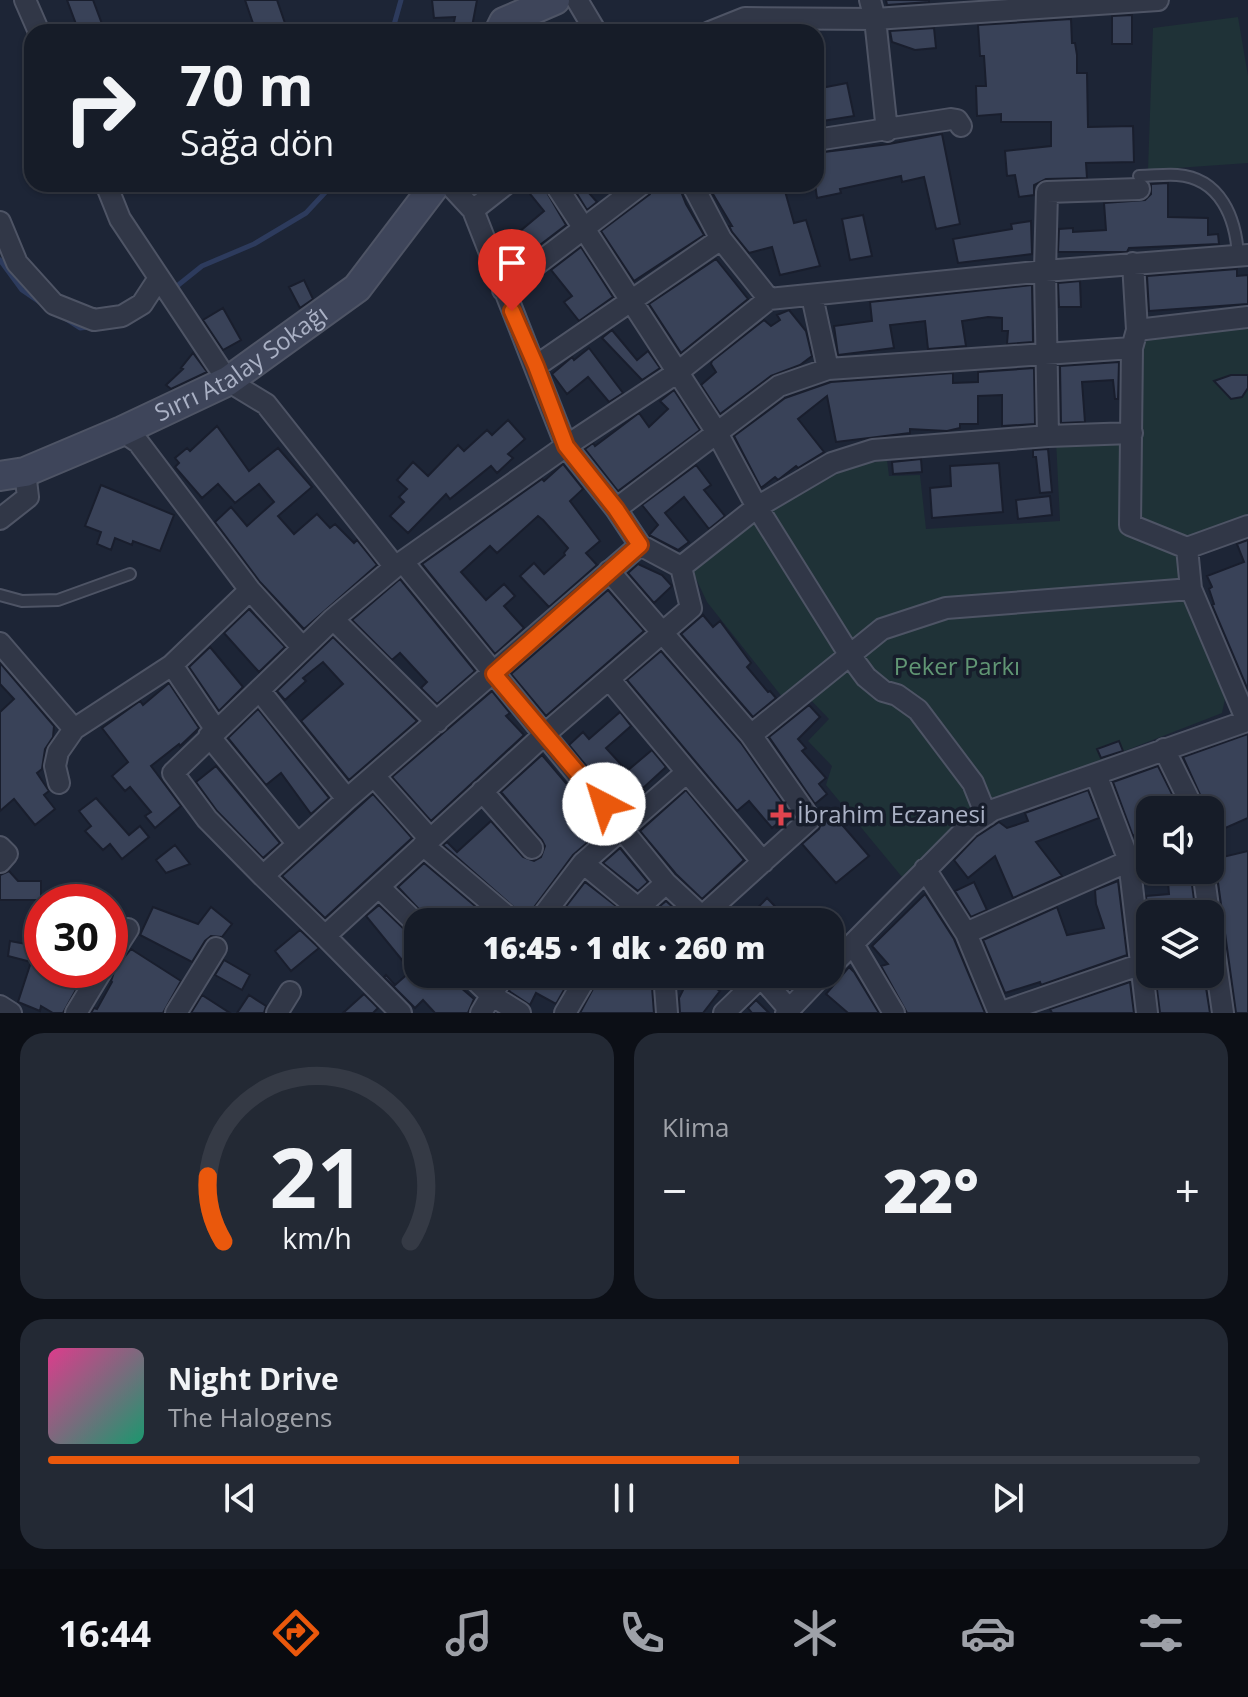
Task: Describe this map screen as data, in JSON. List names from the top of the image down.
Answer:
{
  "streets": {
    "main road": ["Sırrı Atalay Sokağı"]
  },
  "parks": ["Peker Parkı"],
  "places": {
    "health": ["İbrahim Eczanesi"]
  },
  "page": {
    "turn": ["70 m", "Sağa dön"],
    "limit": "30",
    "trip": "16:45 · 1 dk · 260 m",
    "tile": "Klima",
    "heat": ["−", "22°", "+"],
    "song": ["Night Drive", "The Halogens"],
    "tabs": "16:44",
    "gauge": ["21", "km/h"]
  }
}
